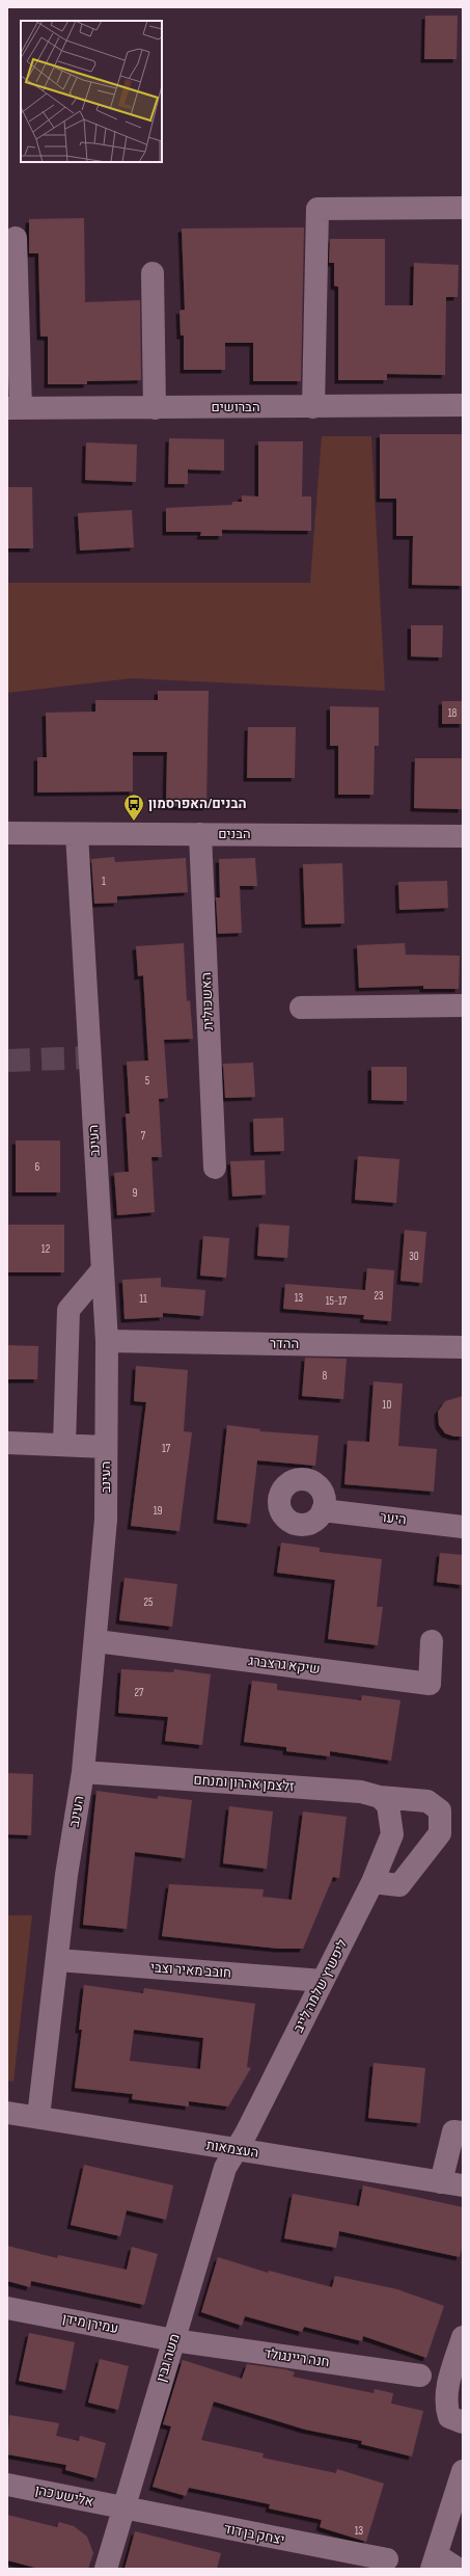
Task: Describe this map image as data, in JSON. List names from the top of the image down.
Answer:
{
  "streets": {
    "street": [
      "הברושים",
      "הבנים",
      "האשכולית",
      "העינב",
      "ההדר",
      "היער",
      "שיקא גרצברג",
      "זלצמן אהרון ומנחם",
      "חובב מאיר וצבי",
      "ליפשיץ שלמה לייב",
      "העצמאות",
      "עמירן מידן",
      "משה גבין",
      "חנה ריינגולד",
      "אלישע כהן",
      "יצחק בן דוד"
    ]
  },
  "crossings": [
    ["הבנים", "האשכולית"],
    ["הבנים", "העינב"],
    ["העינב", "ההדר"],
    ["העינב", "שיקא גרצברג"],
    ["העינב", "זלצמן אהרון ומנחם"],
    ["העינב", "חובב מאיר וצבי"],
    ["העינב", "העצמאות"],
    ["זלצמן אהרון ומנחם", "ליפשיץ שלמה לייב"],
    ["חובב מאיר וצבי", "ליפשיץ שלמה לייב"],
    ["ליפשיץ שלמה לייב", "העצמאות"],
    ["ליפשיץ שלמה לייב", "משה גבין"],
    ["העצמאות", "משה גבין"],
    ["עמירן מידן", "משה גבין"],
    ["עמירן מידן", "חנה ריינגולד"],
    ["משה גבין", "חנה ריינגולד"],
    ["משה גבין", "אלישע כהן"],
    ["משה גבין", "יצחק בן דוד"],
    ["אלישע כהן", "יצחק בן דוד"]
  ],
  "places": {
    "bus stop": ["הבנים/האפרסמון"]
  },
  "house_numbers": [
    "18",
    "1",
    "5",
    "7",
    "6",
    "9",
    "12",
    "30",
    "23",
    "13",
    "11",
    "15-17",
    "8",
    "10",
    "17",
    "19",
    "25",
    "27",
    "13"
  ]
}
